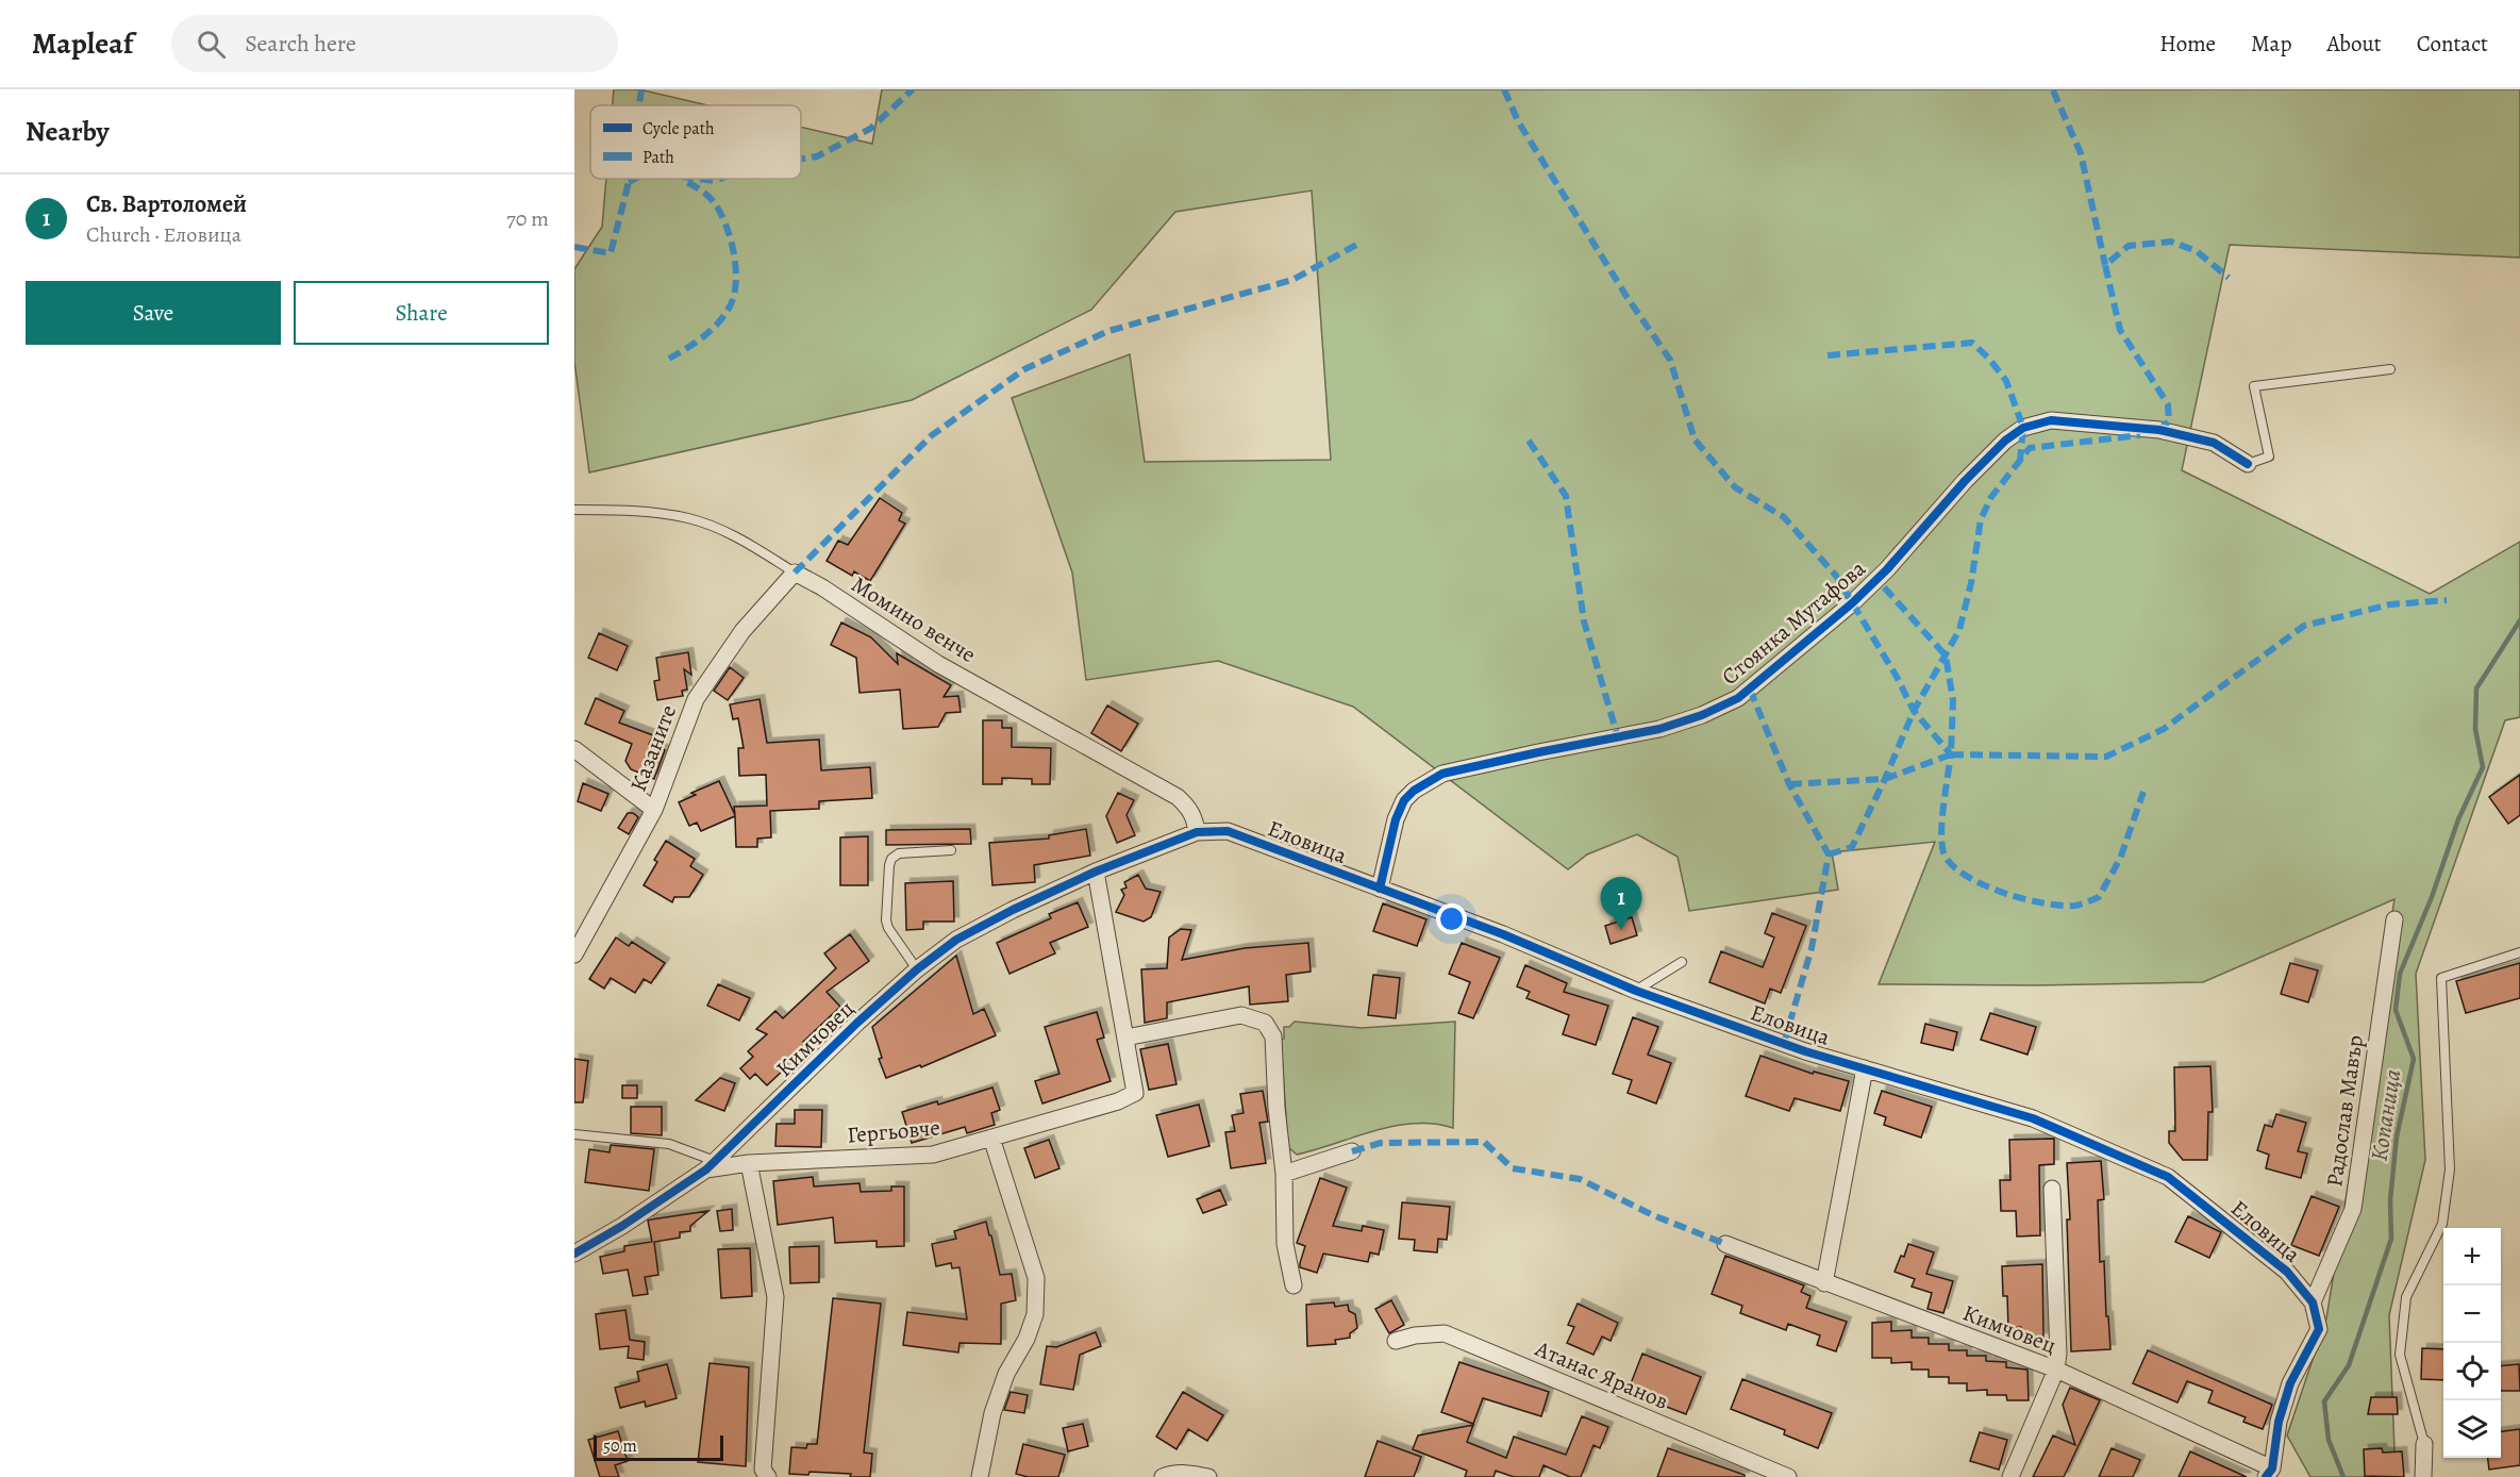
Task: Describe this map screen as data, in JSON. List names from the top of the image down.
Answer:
{
  "streets": {
    "street": [
      "Момино венче",
      "Стоянка Мутафова",
      "Казаните",
      "Еловица",
      "Кимчовец",
      "Радослав Мавър",
      "Гергьовче",
      "Атанас Яранов"
    ]
  },
  "crossings": [
    ["Момино венче", "Казаните"],
    ["Момино венче", "Еловица"],
    ["Момино венче", "Кимчовец"],
    ["Стоянка Мутафова", "Еловица"],
    ["Еловица", "Кимчовец"],
    ["Еловица", "Радослав Мавър"],
    ["Кимчовец", "Гергьовче"]
  ],
  "water": ["Копаница"],
  "legend": ["Cycle path", "Path"],
  "scale_bar": "50 m",
  "page": {
    "header": "Mapleaf",
    "search": "Search here",
    "nav": [
      "Home",
      "Map",
      "About",
      "Contact"
    ],
    "heading": "Nearby",
    "list": [
      {
        "mark": "1",
        "name": "Св. Вартоломей",
        "note": "Church · Еловица",
        "value": "70 m"
      }
    ],
    "buttons": ["Save", "Share"],
    "pins": "1",
    "map_buttons": ["+", "−"],
    "scale": "50 m"
  }
}
